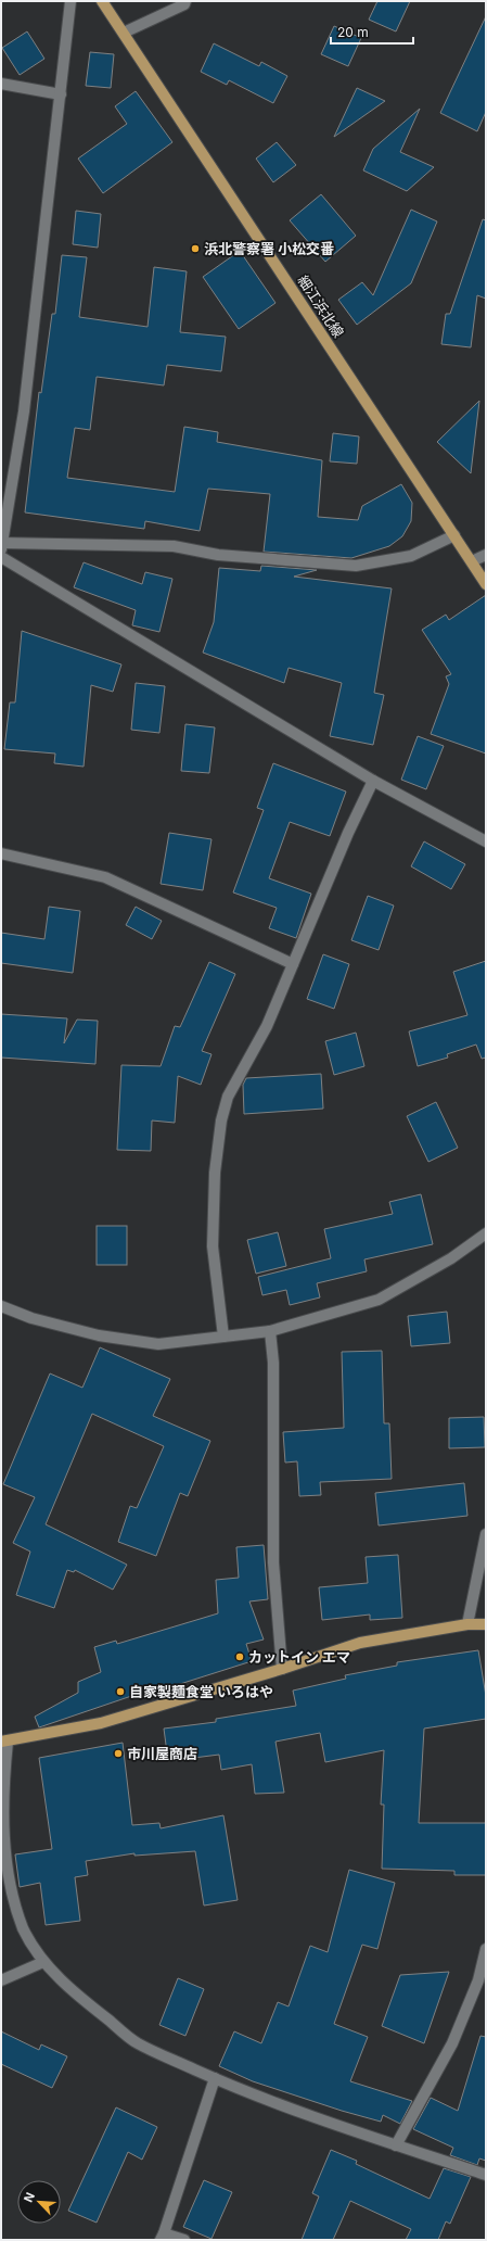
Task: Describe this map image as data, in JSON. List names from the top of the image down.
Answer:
{
  "streets": {
    "main road": ["細江浜北線"]
  },
  "places": [
    "浜北警察署 小松交番",
    "カットイン エマ",
    "自家製麺食堂 いろはや",
    "市川屋商店"
  ],
  "scale_bar": "20 m",
  "north": "top left"
}
